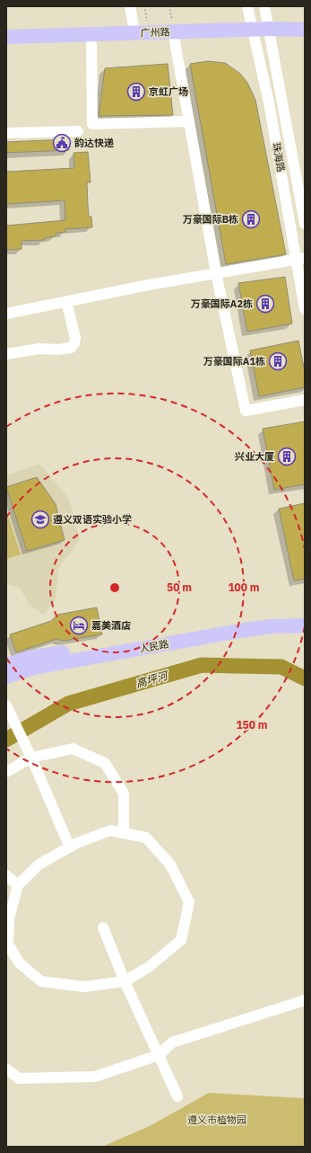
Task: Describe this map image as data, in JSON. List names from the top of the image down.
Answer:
{
  "streets": {
    "main road": ["广州路", "人民路"],
    "street": ["珠海路"]
  },
  "crossings": [
    ["广州路", "珠海路"]
  ],
  "water": ["高坪河"],
  "parks": ["遵义市植物园"],
  "places": {
    "building": [
      "京虹广场",
      "万豪国际B栋",
      "万豪国际A2栋",
      "万豪国际A1栋",
      "兴业大厦"
    ],
    "public building": ["韵达快递"],
    "school or university": ["遵义双语实验小学"],
    "hotel": ["嘉美酒店"]
  },
  "rings": ["50 m", "100 m", "150 m"]
}
